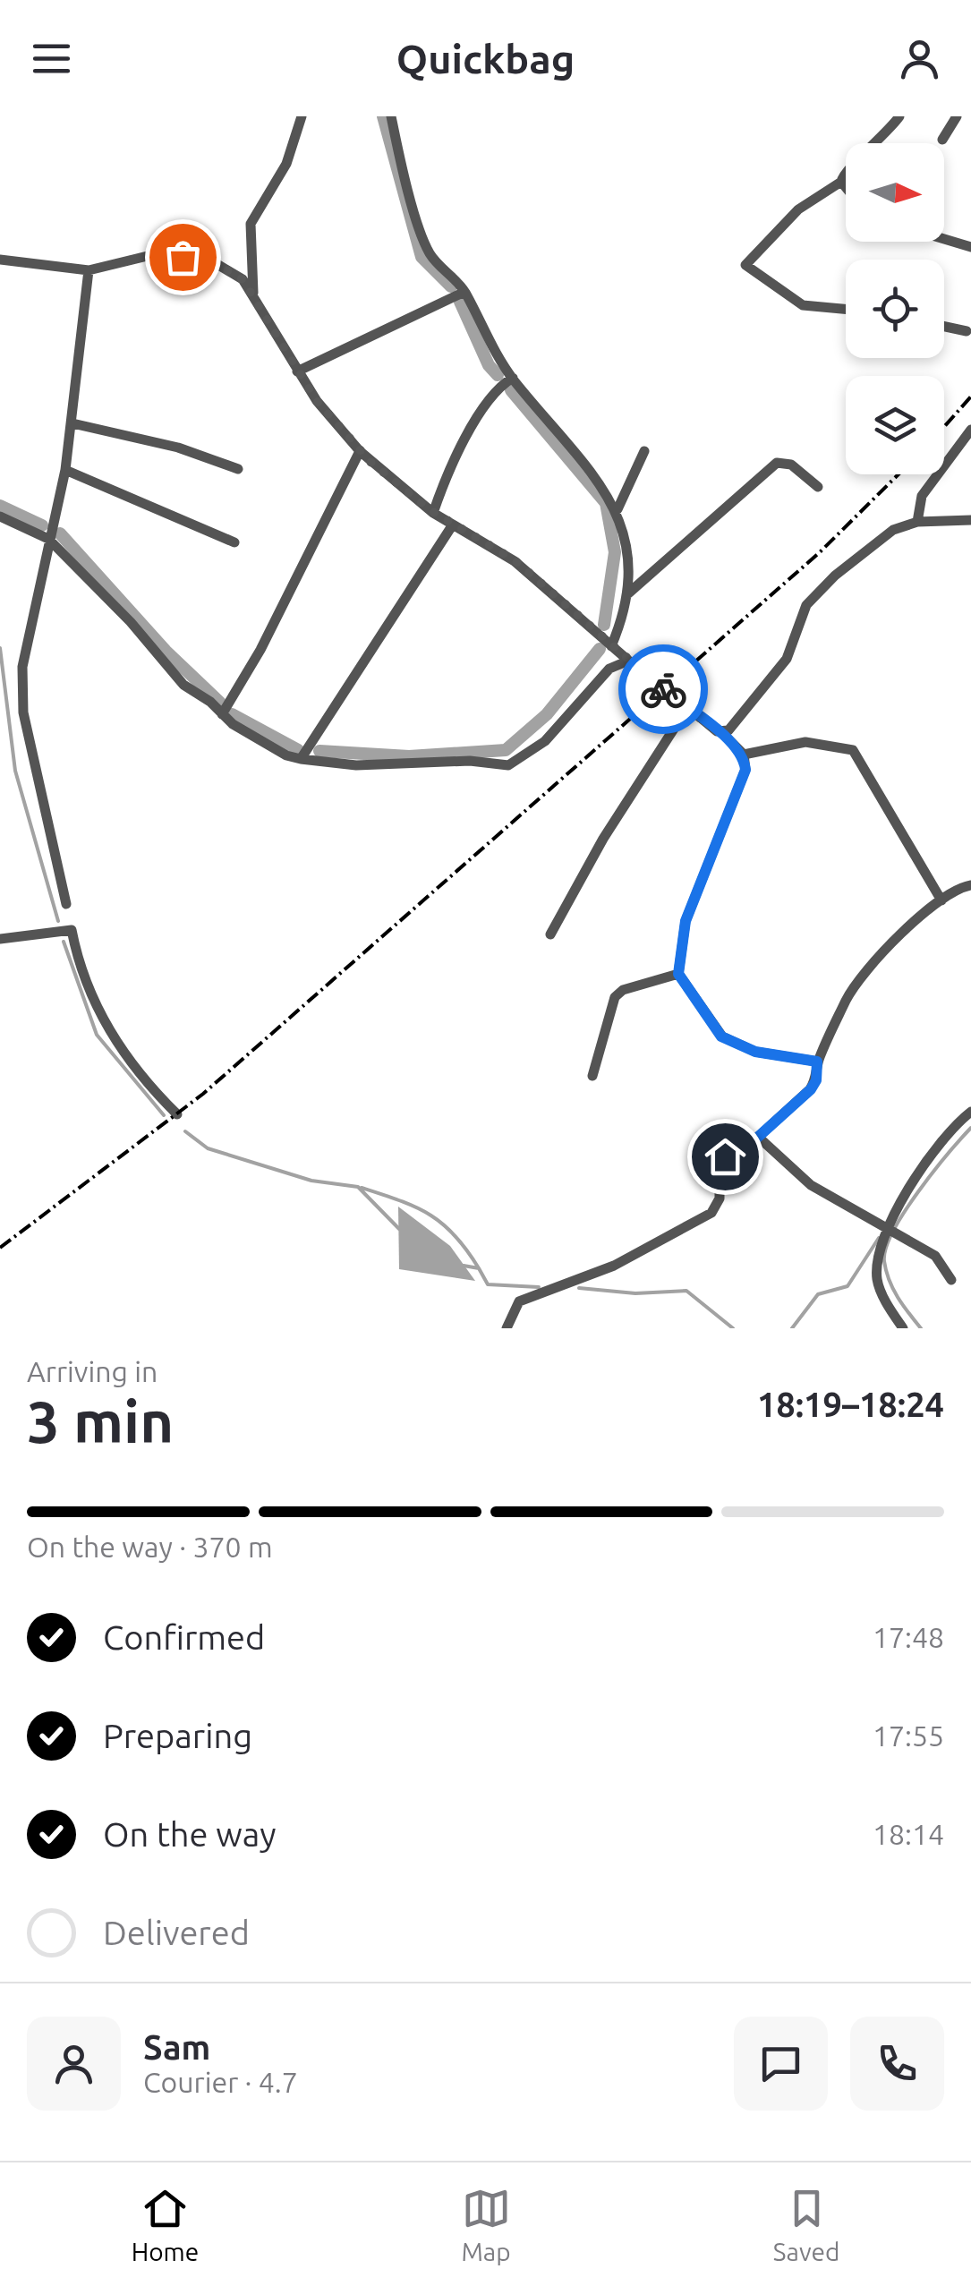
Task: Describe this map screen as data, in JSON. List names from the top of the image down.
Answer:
{
  "north": "right",
  "page": {
    "header": "Quickbag",
    "heading": ["3 min", "Arriving in", "18:19–18:24"],
    "panel": ["Sam", "Courier · 4.7"],
    "bar": "On the way · 370 m",
    "list": [
      ["Confirmed", "17:48"],
      ["Preparing", "17:55"],
      ["On the way", "18:14"],
      "Delivered"
    ],
    "tabs": ["Home", "Map", "Saved"]
  }
}
